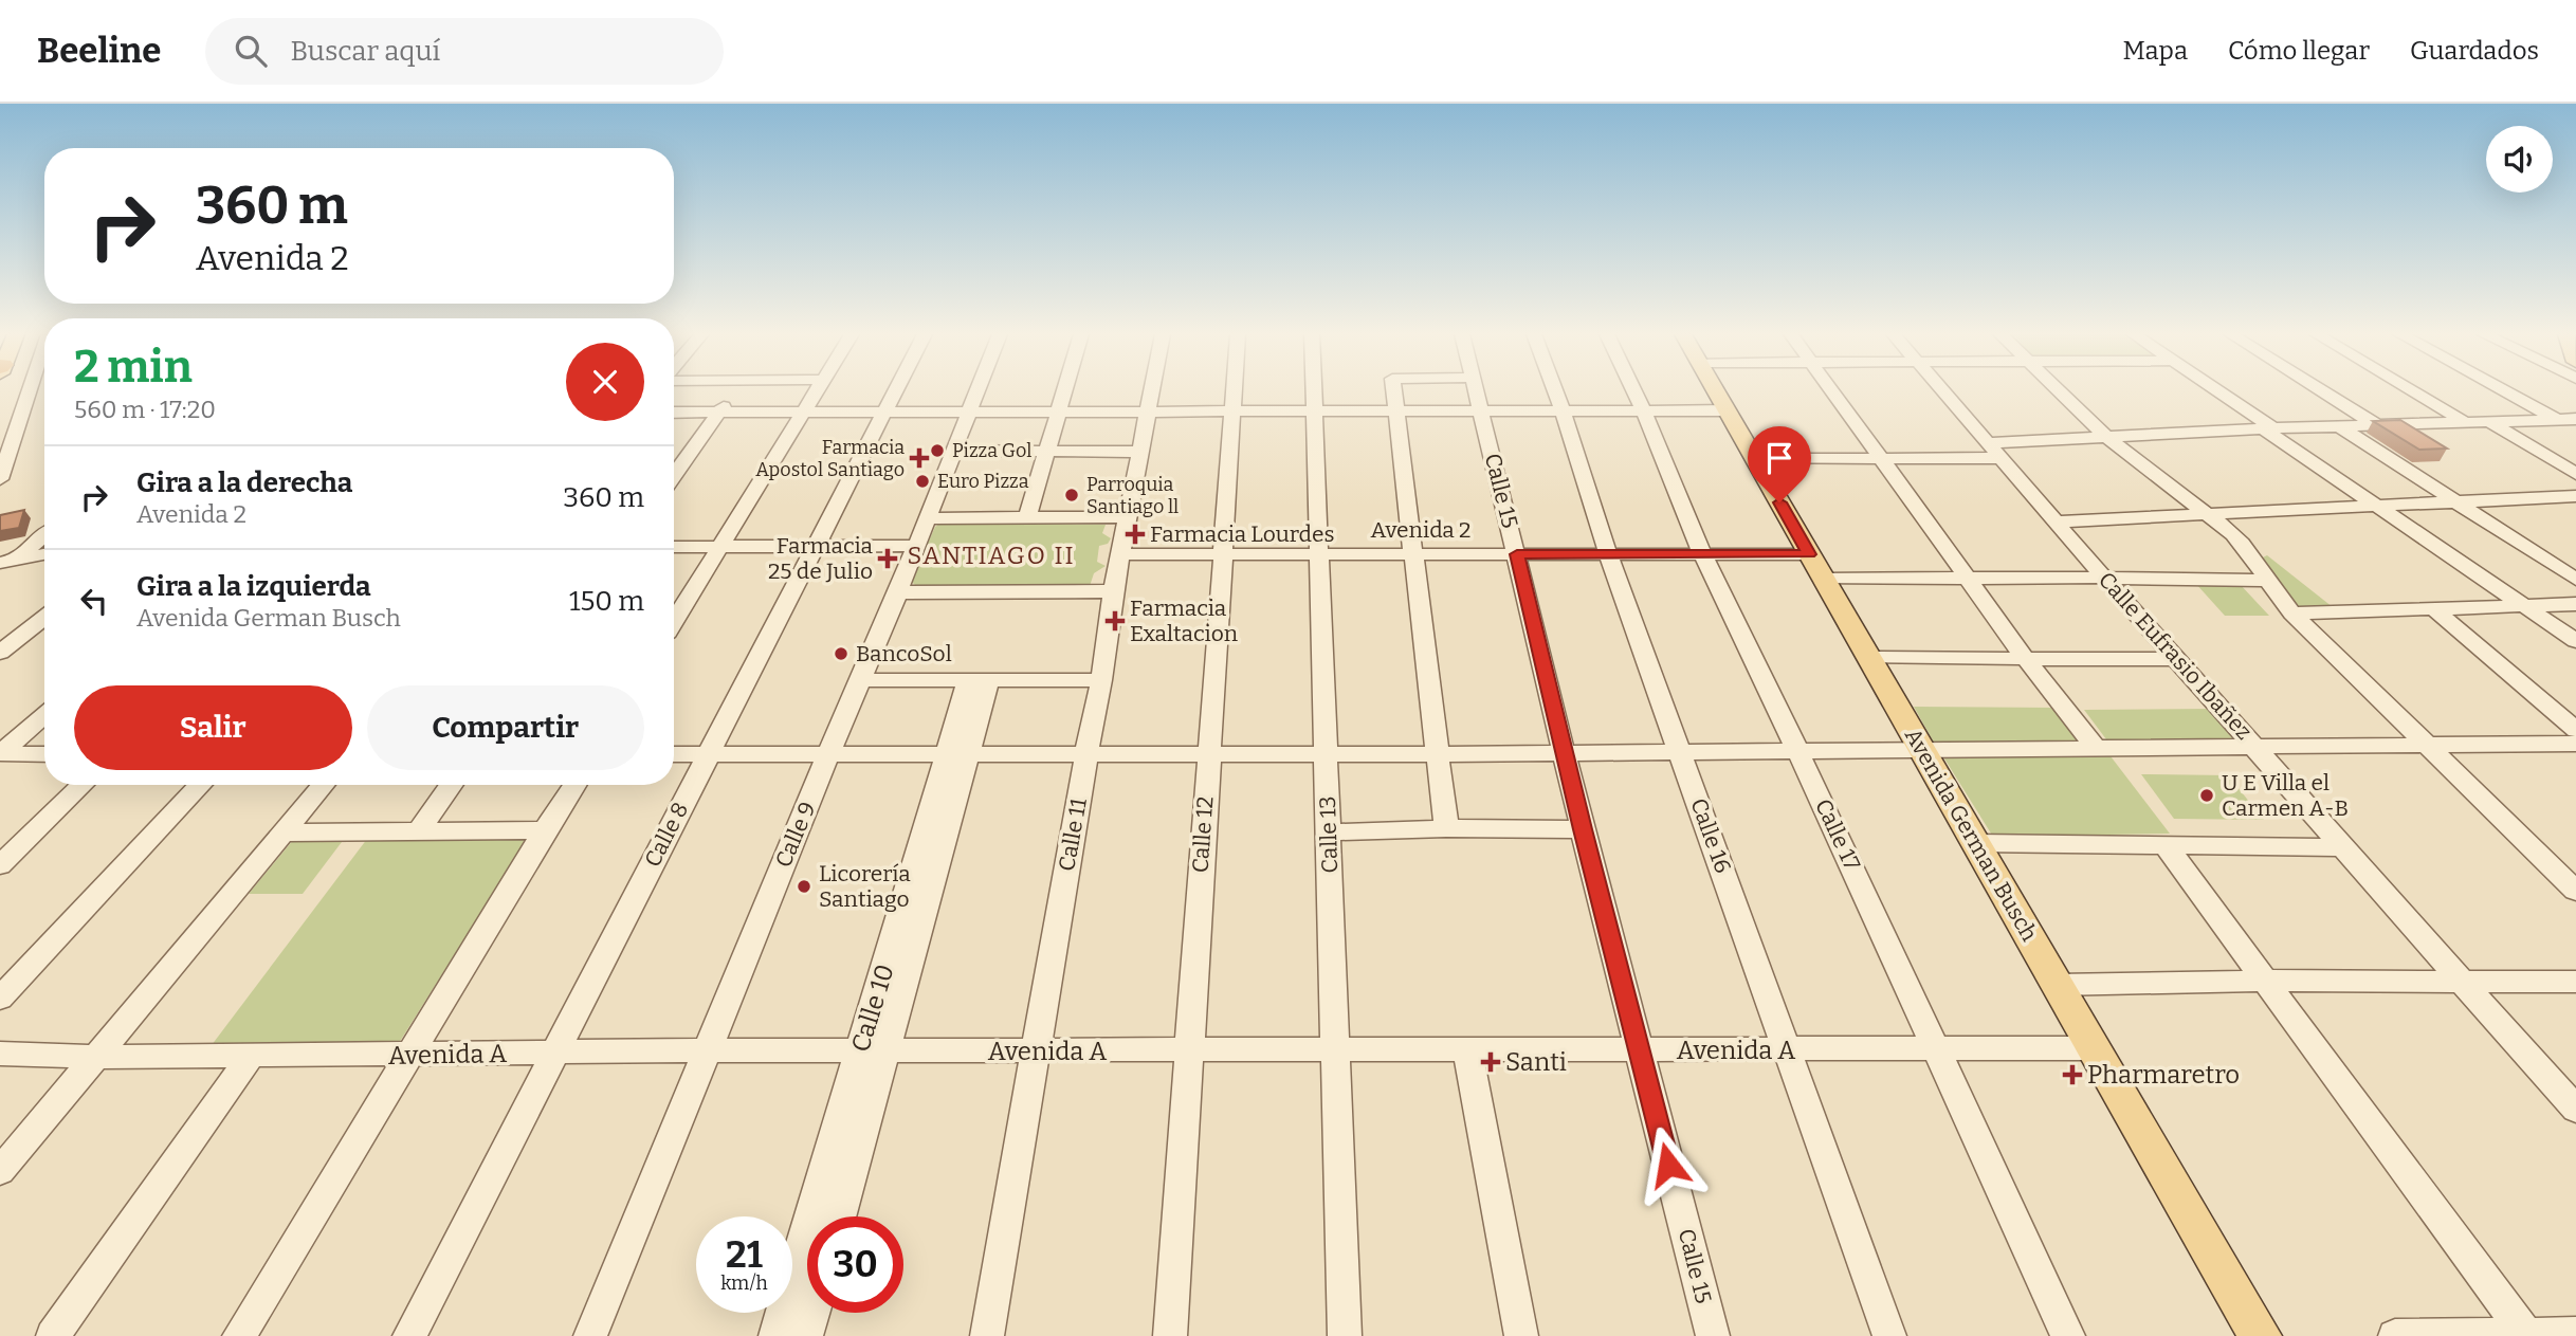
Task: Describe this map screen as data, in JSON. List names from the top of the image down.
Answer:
{
  "streets": {
    "main road": ["Avenida German Busch"],
    "street": [
      "Calle 15",
      "Avenida 2",
      "Calle Eufrasio Ibañez",
      "Calle 8",
      "Calle 9",
      "Calle 11",
      "Calle 12",
      "Calle 13",
      "Calle 17",
      "Calle 16",
      "Calle 10",
      "Avenida A"
    ]
  },
  "crossings": [
    ["Calle 15", "Avenida 2"],
    ["Calle 15", "Avenida A"],
    ["Avenida 2", "Calle Eufrasio Ibañez"],
    ["Avenida 2", "Calle 11"],
    ["Avenida 2", "Calle 12"],
    ["Avenida 2", "Calle 13"],
    ["Avenida 2", "Calle 17"],
    ["Avenida 2", "Avenida German Busch"],
    ["Avenida 2", "Calle 16"],
    ["Calle 8", "Avenida A"],
    ["Calle 9", "Avenida A"],
    ["Calle 11", "Avenida A"],
    ["Calle 12", "Avenida A"],
    ["Calle 13", "Avenida A"],
    ["Calle 17", "Avenida A"],
    ["Avenida German Busch", "Avenida A"],
    ["Calle 16", "Avenida A"],
    ["Calle 10", "Avenida A"]
  ],
  "districts": ["SANTIAGO II"],
  "places": {
    "other": [
      "Pizza Gol",
      "Euro Pizza",
      "Parroquia Santiago ll",
      "BancoSol",
      "U E Villa el Carmen A-B",
      "Licorería Santiago"
    ],
    "health": [
      "Farmacia Apostol Santiago",
      "Farmacia Lourdes",
      "Farmacia 25 de Julio",
      "Farmacia Exaltacion",
      "Santi",
      "Pharmaretro"
    ]
  },
  "page": {
    "header": "Beeline",
    "search": "Buscar aquí",
    "nav": ["Mapa", "Cómo llegar", "Guardados"],
    "turn": ["360 m", "Avenida 2"],
    "heading": ["2 min", "560 m · 17:20"],
    "list": [
      {
        "name": "Gira a la derecha",
        "note": "Avenida 2",
        "value": "360 m"
      },
      {
        "name": "Gira a la izquierda",
        "note": "Avenida German Busch",
        "value": "150 m"
      }
    ],
    "buttons": ["Salir", "Compartir"],
    "speed": "21 km/h",
    "limit": "30"
  }
}
